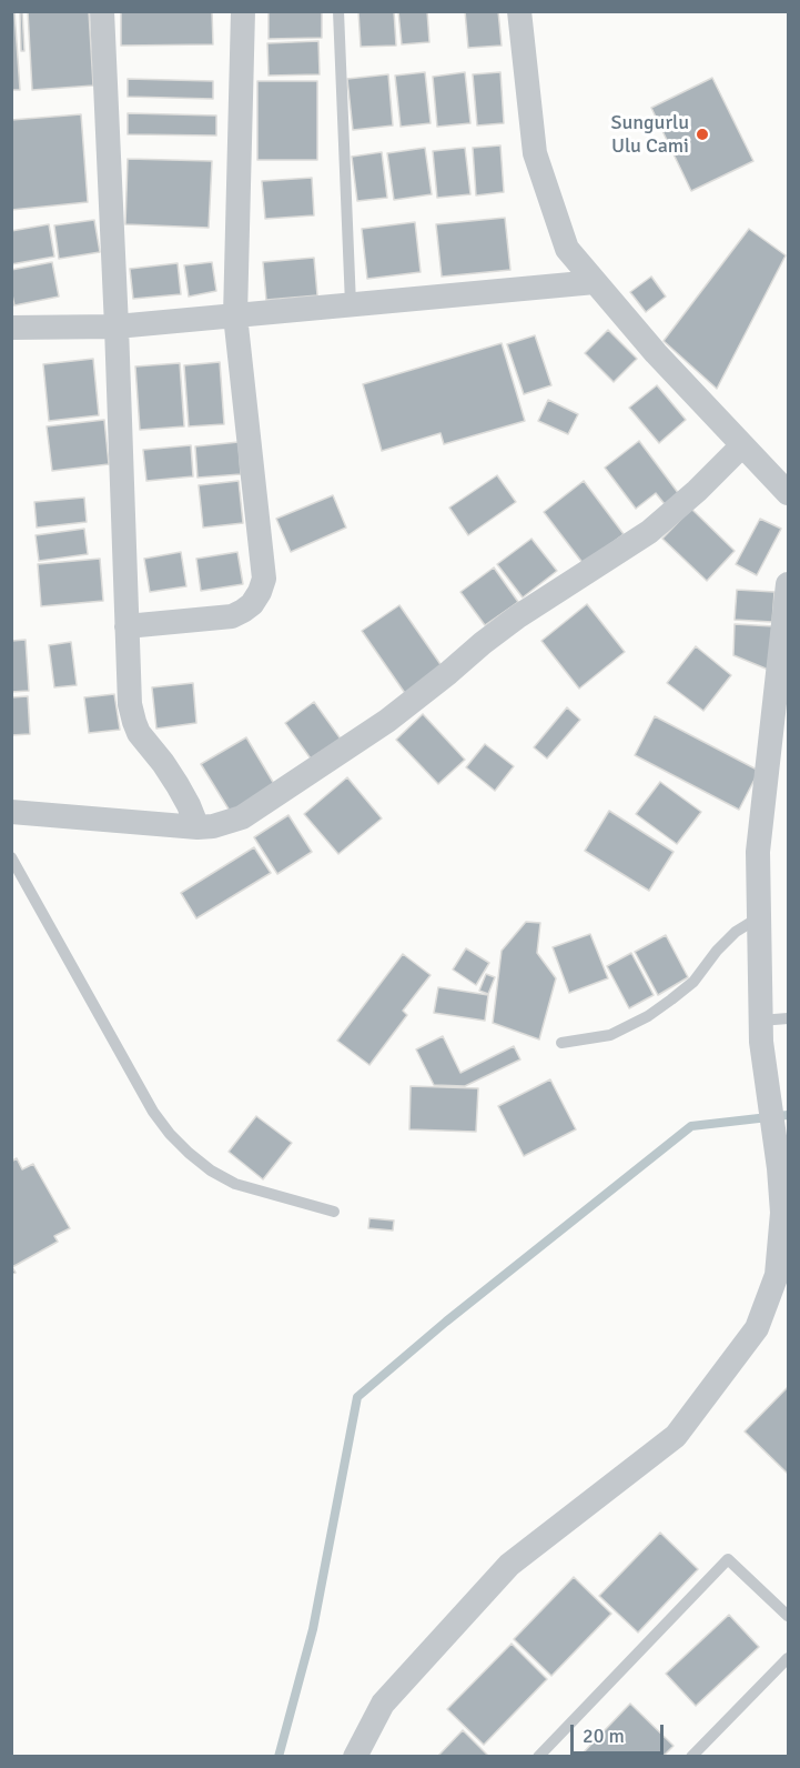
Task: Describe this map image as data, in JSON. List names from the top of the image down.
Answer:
{
  "places": ["Sungurlu Ulu Cami"],
  "scale_bar": "20 m"
}
